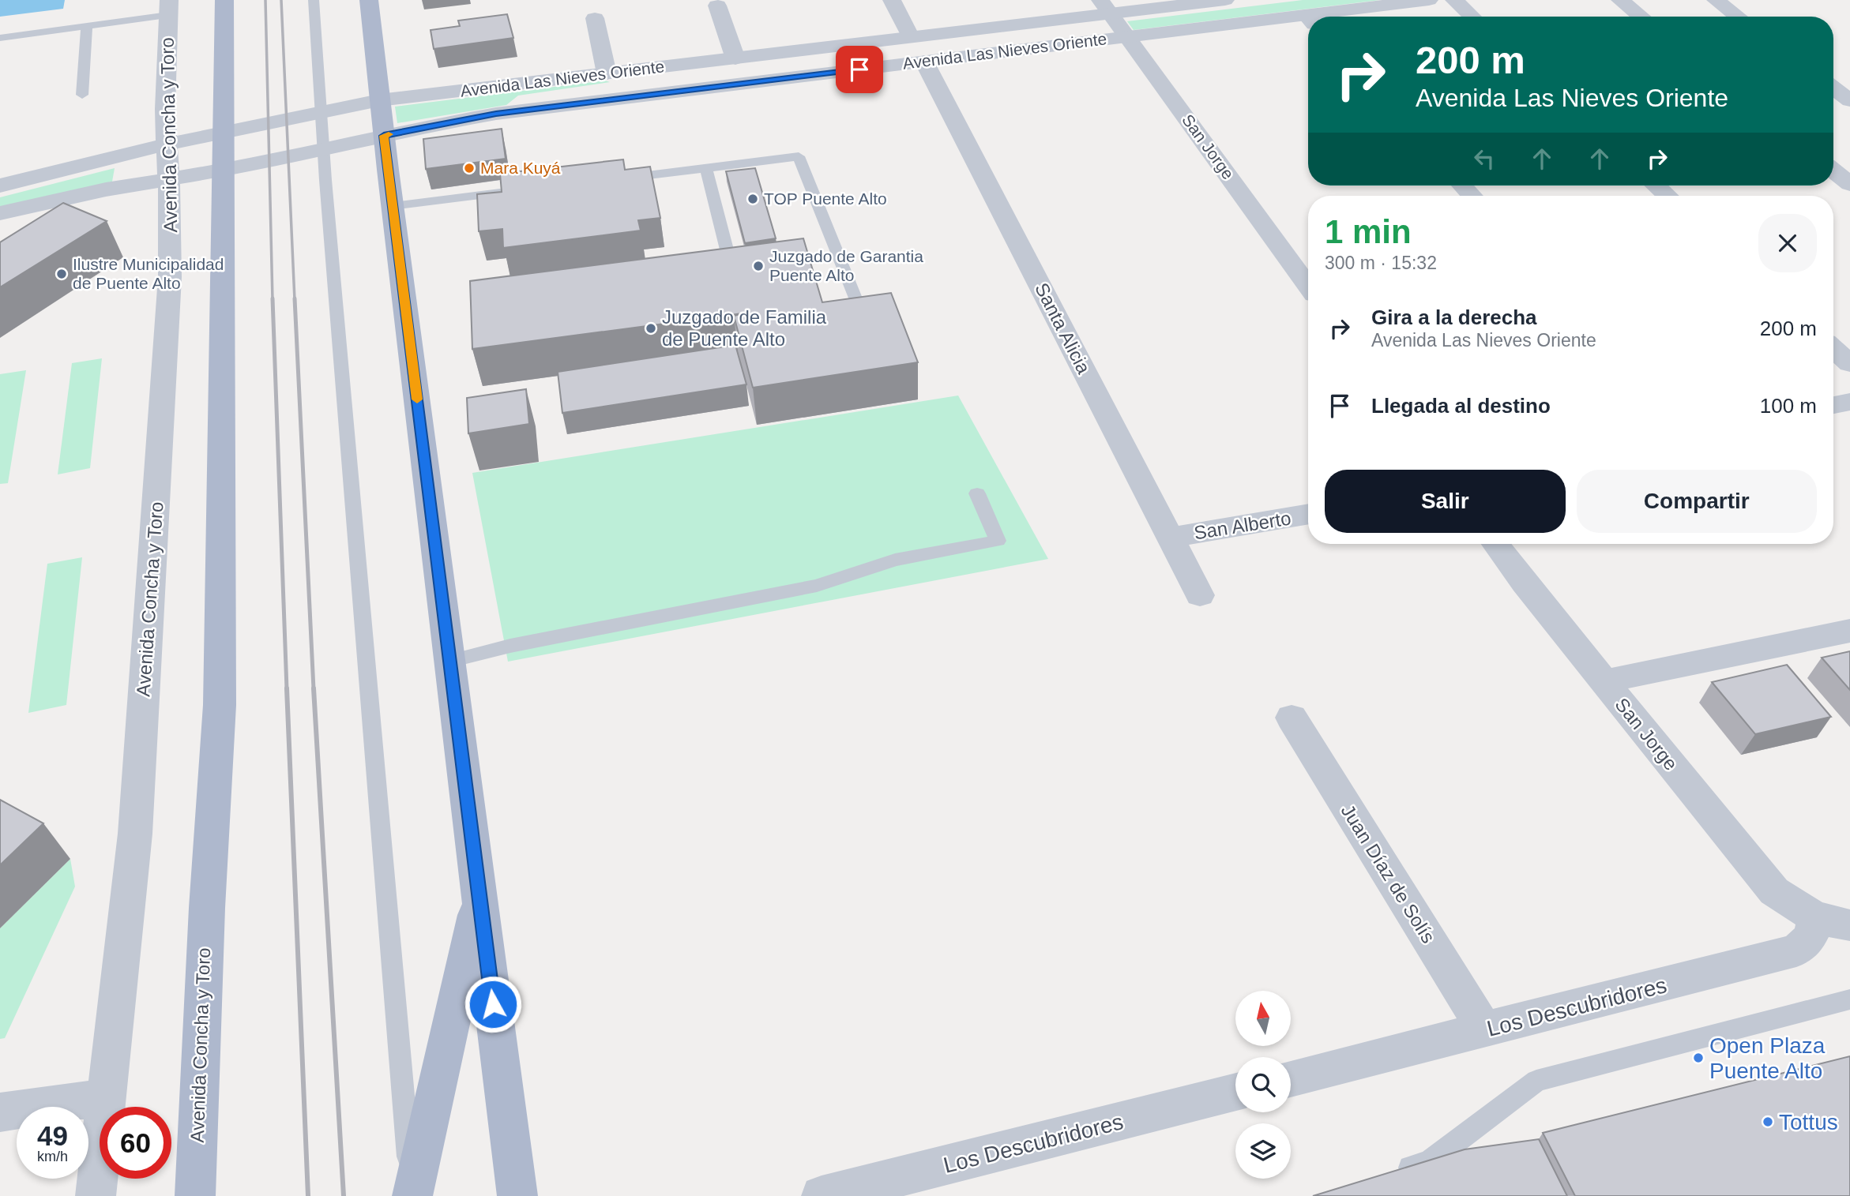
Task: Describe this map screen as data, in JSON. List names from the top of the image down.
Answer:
{
  "streets": {
    "main road": ["Avenida Concha y Toro"],
    "street": [
      "Avenida Las Nieves Oriente",
      "San Jorge",
      "Santa Alicia",
      "San Alberto",
      "Juan Díaz de Solís",
      "Los Descubridores"
    ]
  },
  "crossings": [
    ["Avenida Las Nieves Oriente", "Avenida Concha y Toro"],
    ["Avenida Las Nieves Oriente", "San Jorge"],
    ["Avenida Las Nieves Oriente", "Santa Alicia"],
    ["San Jorge", "Los Descubridores"],
    ["Santa Alicia", "San Alberto"],
    ["Juan Díaz de Solís", "Los Descubridores"]
  ],
  "places": [
    "Mara Kuyá",
    "TOP Puente Alto",
    "Juzgado de Garantia Puente Alto",
    "Ilustre Municipalidad de Puente Alto",
    "Juzgado de Familia de Puente Alto",
    "Open Plaza Puente Alto",
    "Tottus"
  ],
  "north": "top",
  "page": {
    "turn": ["200 m", "Avenida Las Nieves Oriente"],
    "heading": ["1 min", "300 m · 15:32"],
    "list": [
      {
        "name": "Gira a la derecha",
        "note": "Avenida Las Nieves Oriente",
        "value": "200 m"
      },
      {
        "name": "Llegada al destino",
        "value": "100 m"
      }
    ],
    "buttons": ["Salir", "Compartir"],
    "speed": "49 km/h",
    "limit": "60"
  }
}
